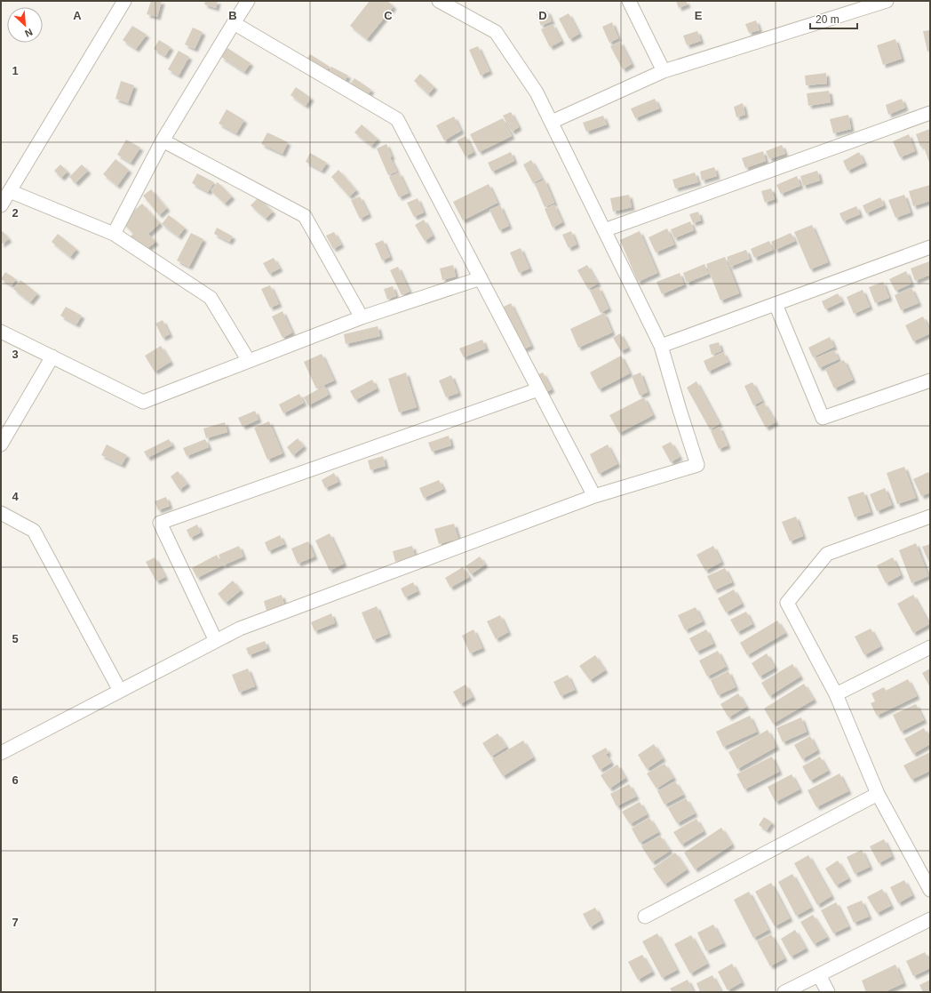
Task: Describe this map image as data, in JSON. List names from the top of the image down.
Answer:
{
  "scale_bar": "20 m",
  "north": "bottom right",
  "grid": {
    "columns": [
      "A",
      "B",
      "C",
      "D",
      "E"
    ],
    "rows": [
      "1",
      "2",
      "3",
      "4",
      "5",
      "6",
      "7"
    ]
  }
}
